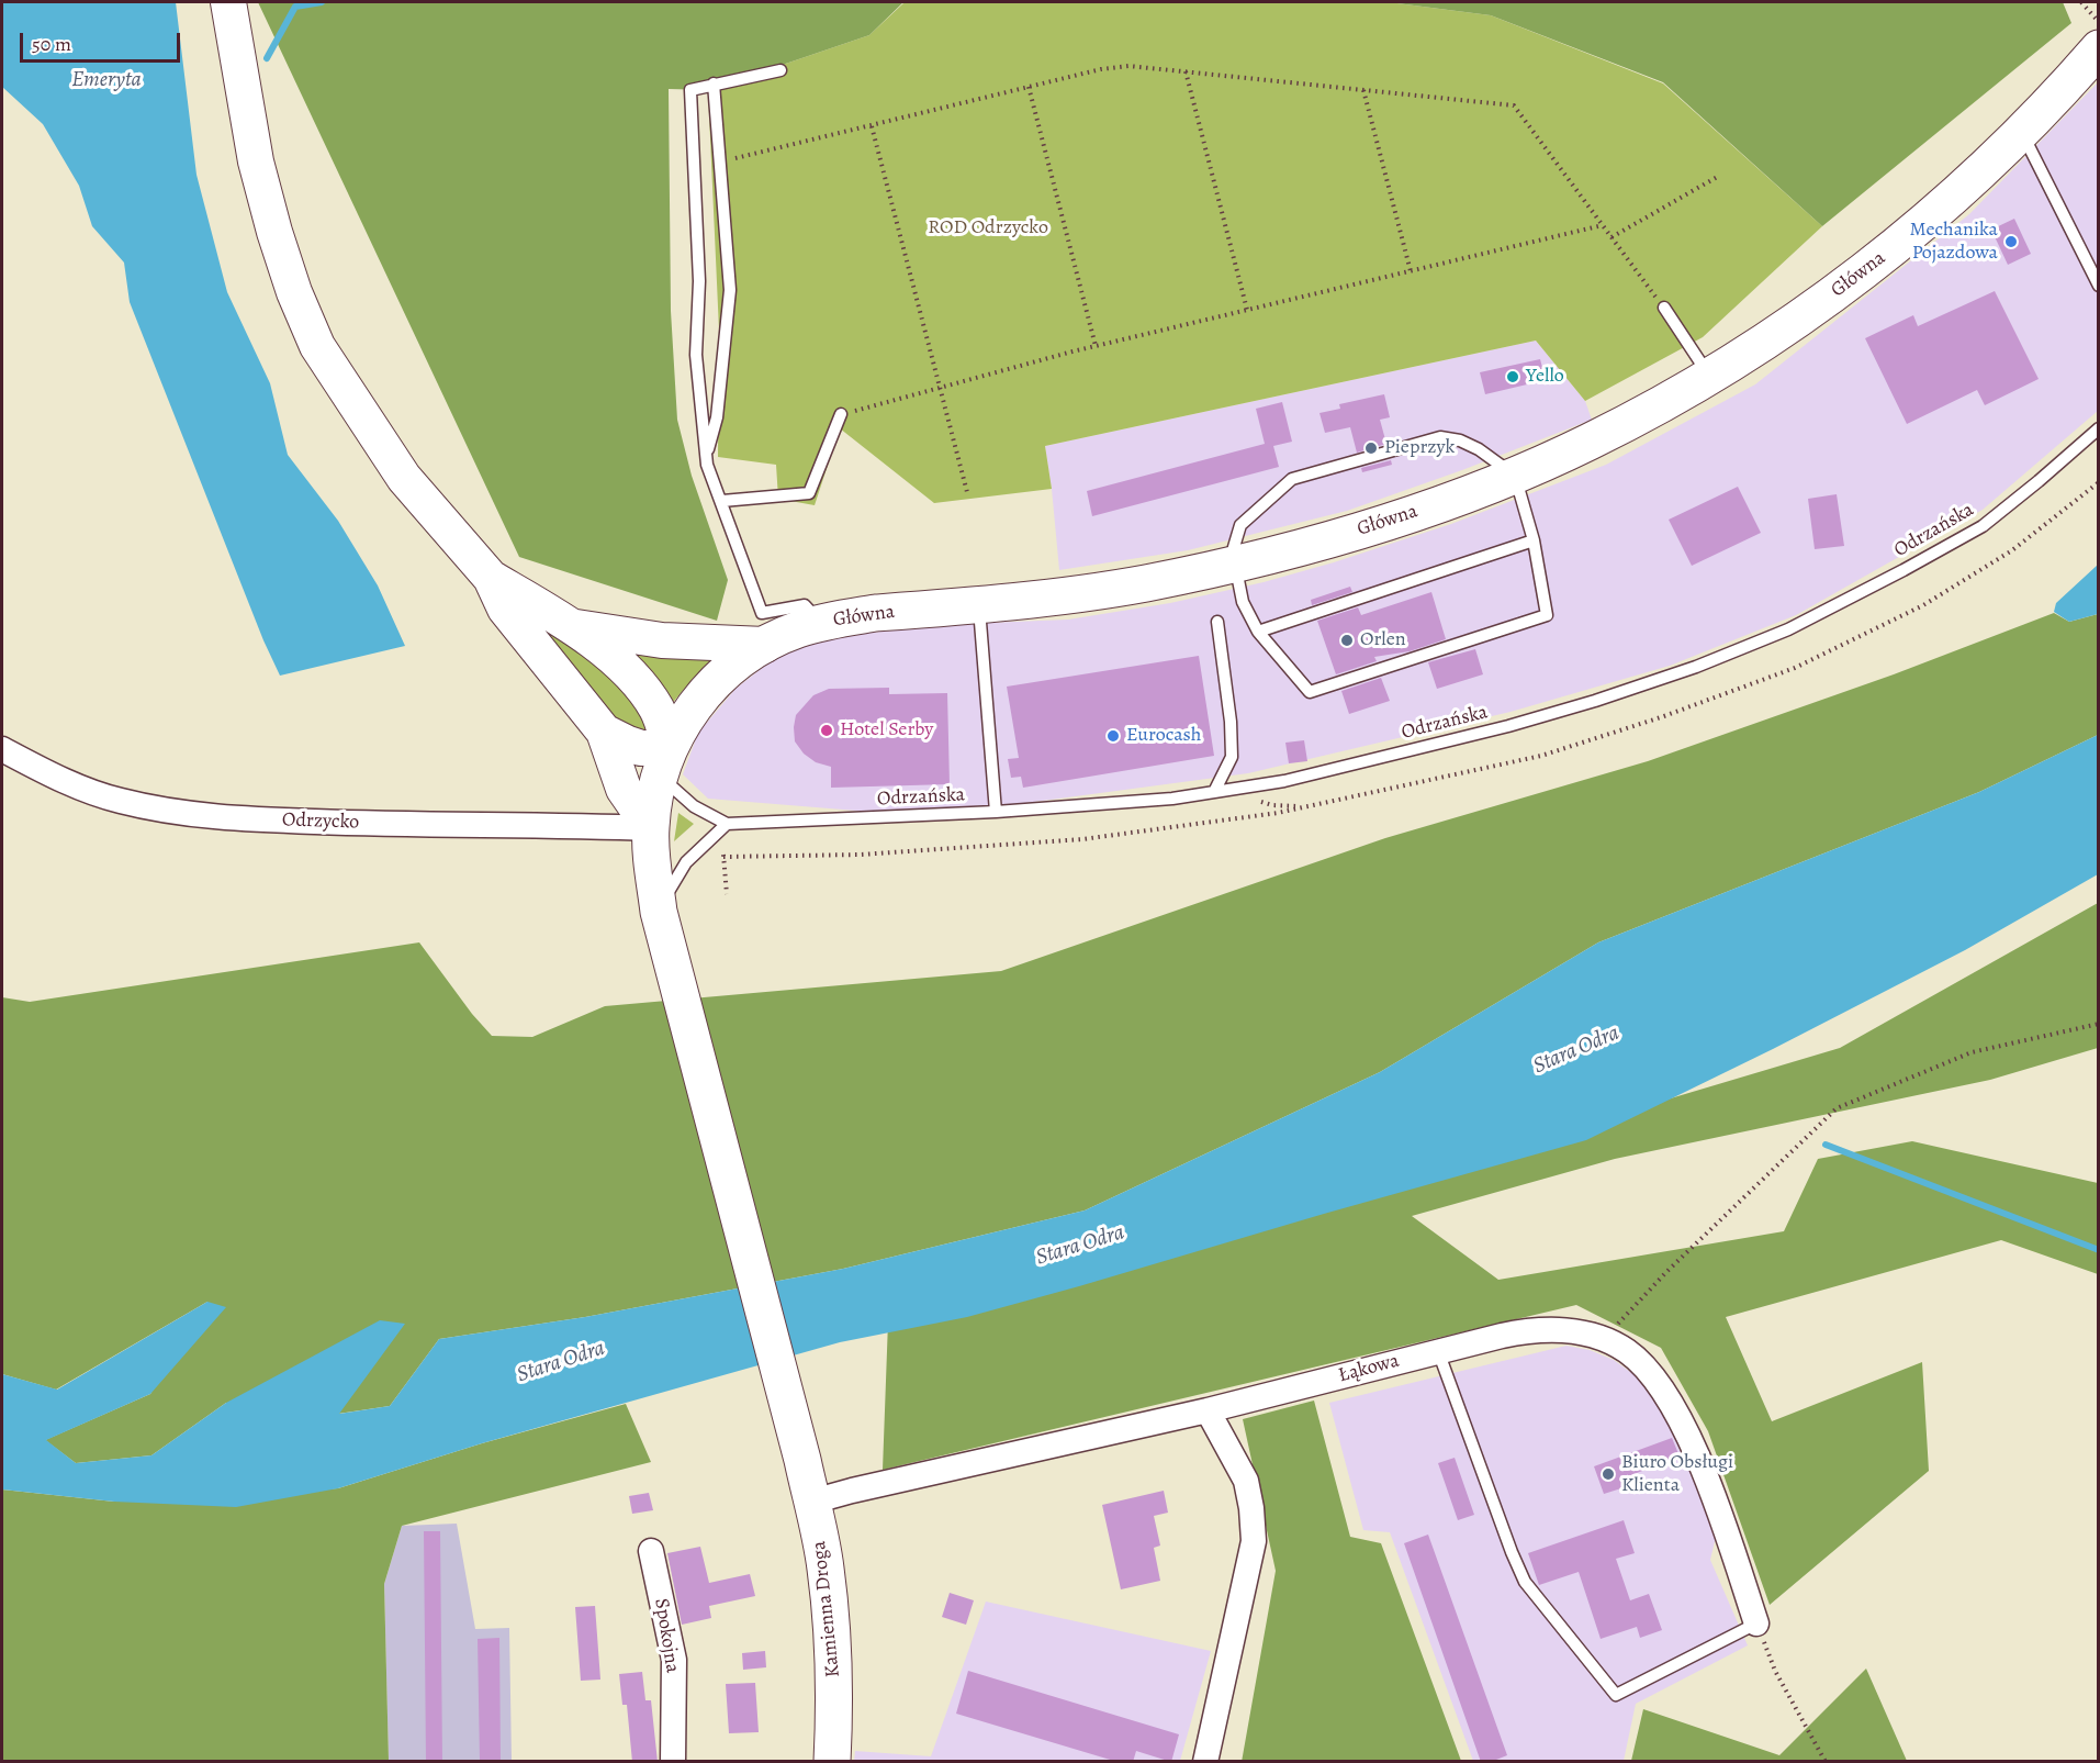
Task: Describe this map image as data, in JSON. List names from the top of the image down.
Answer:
{
  "streets": {
    "main road": ["Główna", "Kamienna Droga"],
    "street": ["Odrzycko", "Łąkowa", "Spokojna"],
    "lane": ["Odrzańska"]
  },
  "crossings": [
    ["Główna", "Odrzycko"],
    ["Główna", "Kamienna Droga"],
    ["Łąkowa", "Kamienna Droga"]
  ],
  "water": ["Emeryta", "Stara Odra"],
  "parks": ["ROD Odrzycko"],
  "places": [
    "Mechanika Pojazdowa",
    "Yello",
    "Pieprzyk",
    "Orlen",
    "Hotel Serby",
    "Eurocash",
    "Biuro Obsługi Klienta"
  ],
  "scale_bar": "50 m"
}
